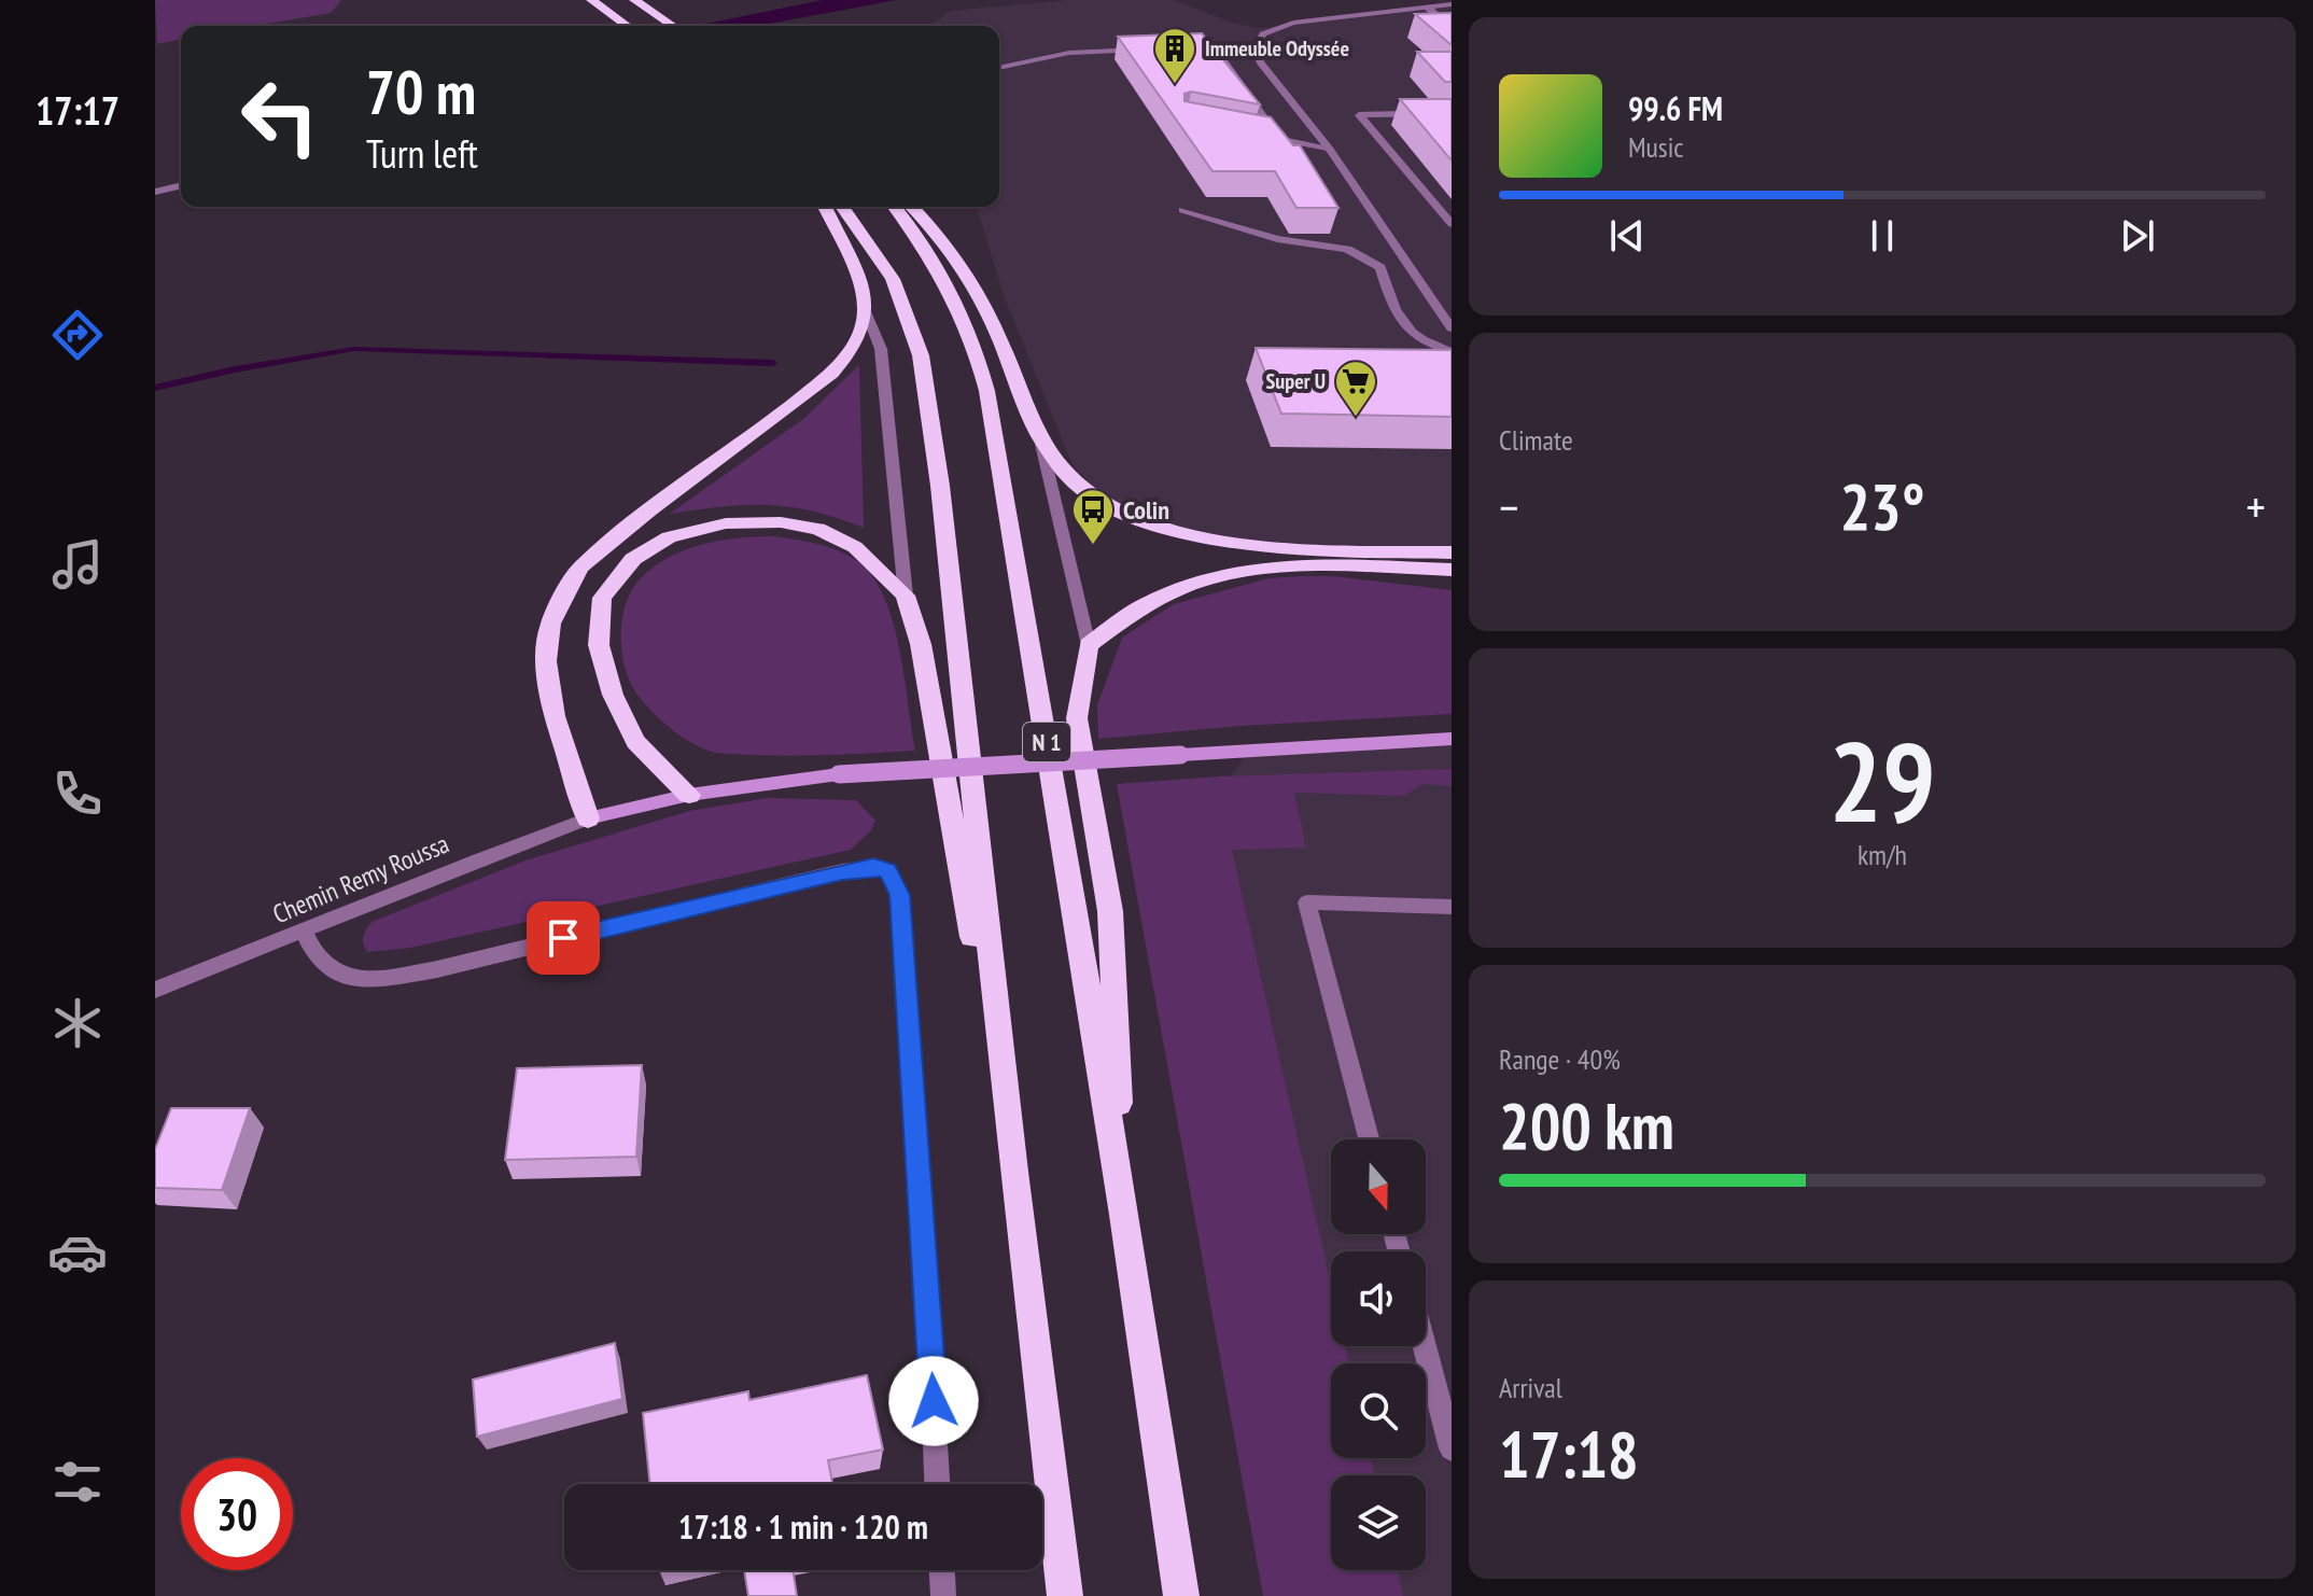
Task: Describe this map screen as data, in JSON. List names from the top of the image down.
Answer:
{
  "streets": {
    "highway": ["N 1"],
    "street": ["Chemin Remy Roussa"]
  },
  "places": {
    "building": ["Immeuble Odyssée"],
    "supermarket": ["Super U"],
    "bus stop": ["Colin"]
  },
  "north": "bottom",
  "page": {
    "tabs": "17:17",
    "turn": ["70 m", "Turn left"],
    "song": ["99.6 FM", "Music"],
    "tile": [
      "Climate",
      ["29", "km/h"],
      ["Range · 40%", "200 km"],
      ["Arrival", "17:18"]
    ],
    "heat": ["−", "23°", "+"],
    "limit": "30",
    "trip": "17:18 · 1 min · 120 m"
  }
}
